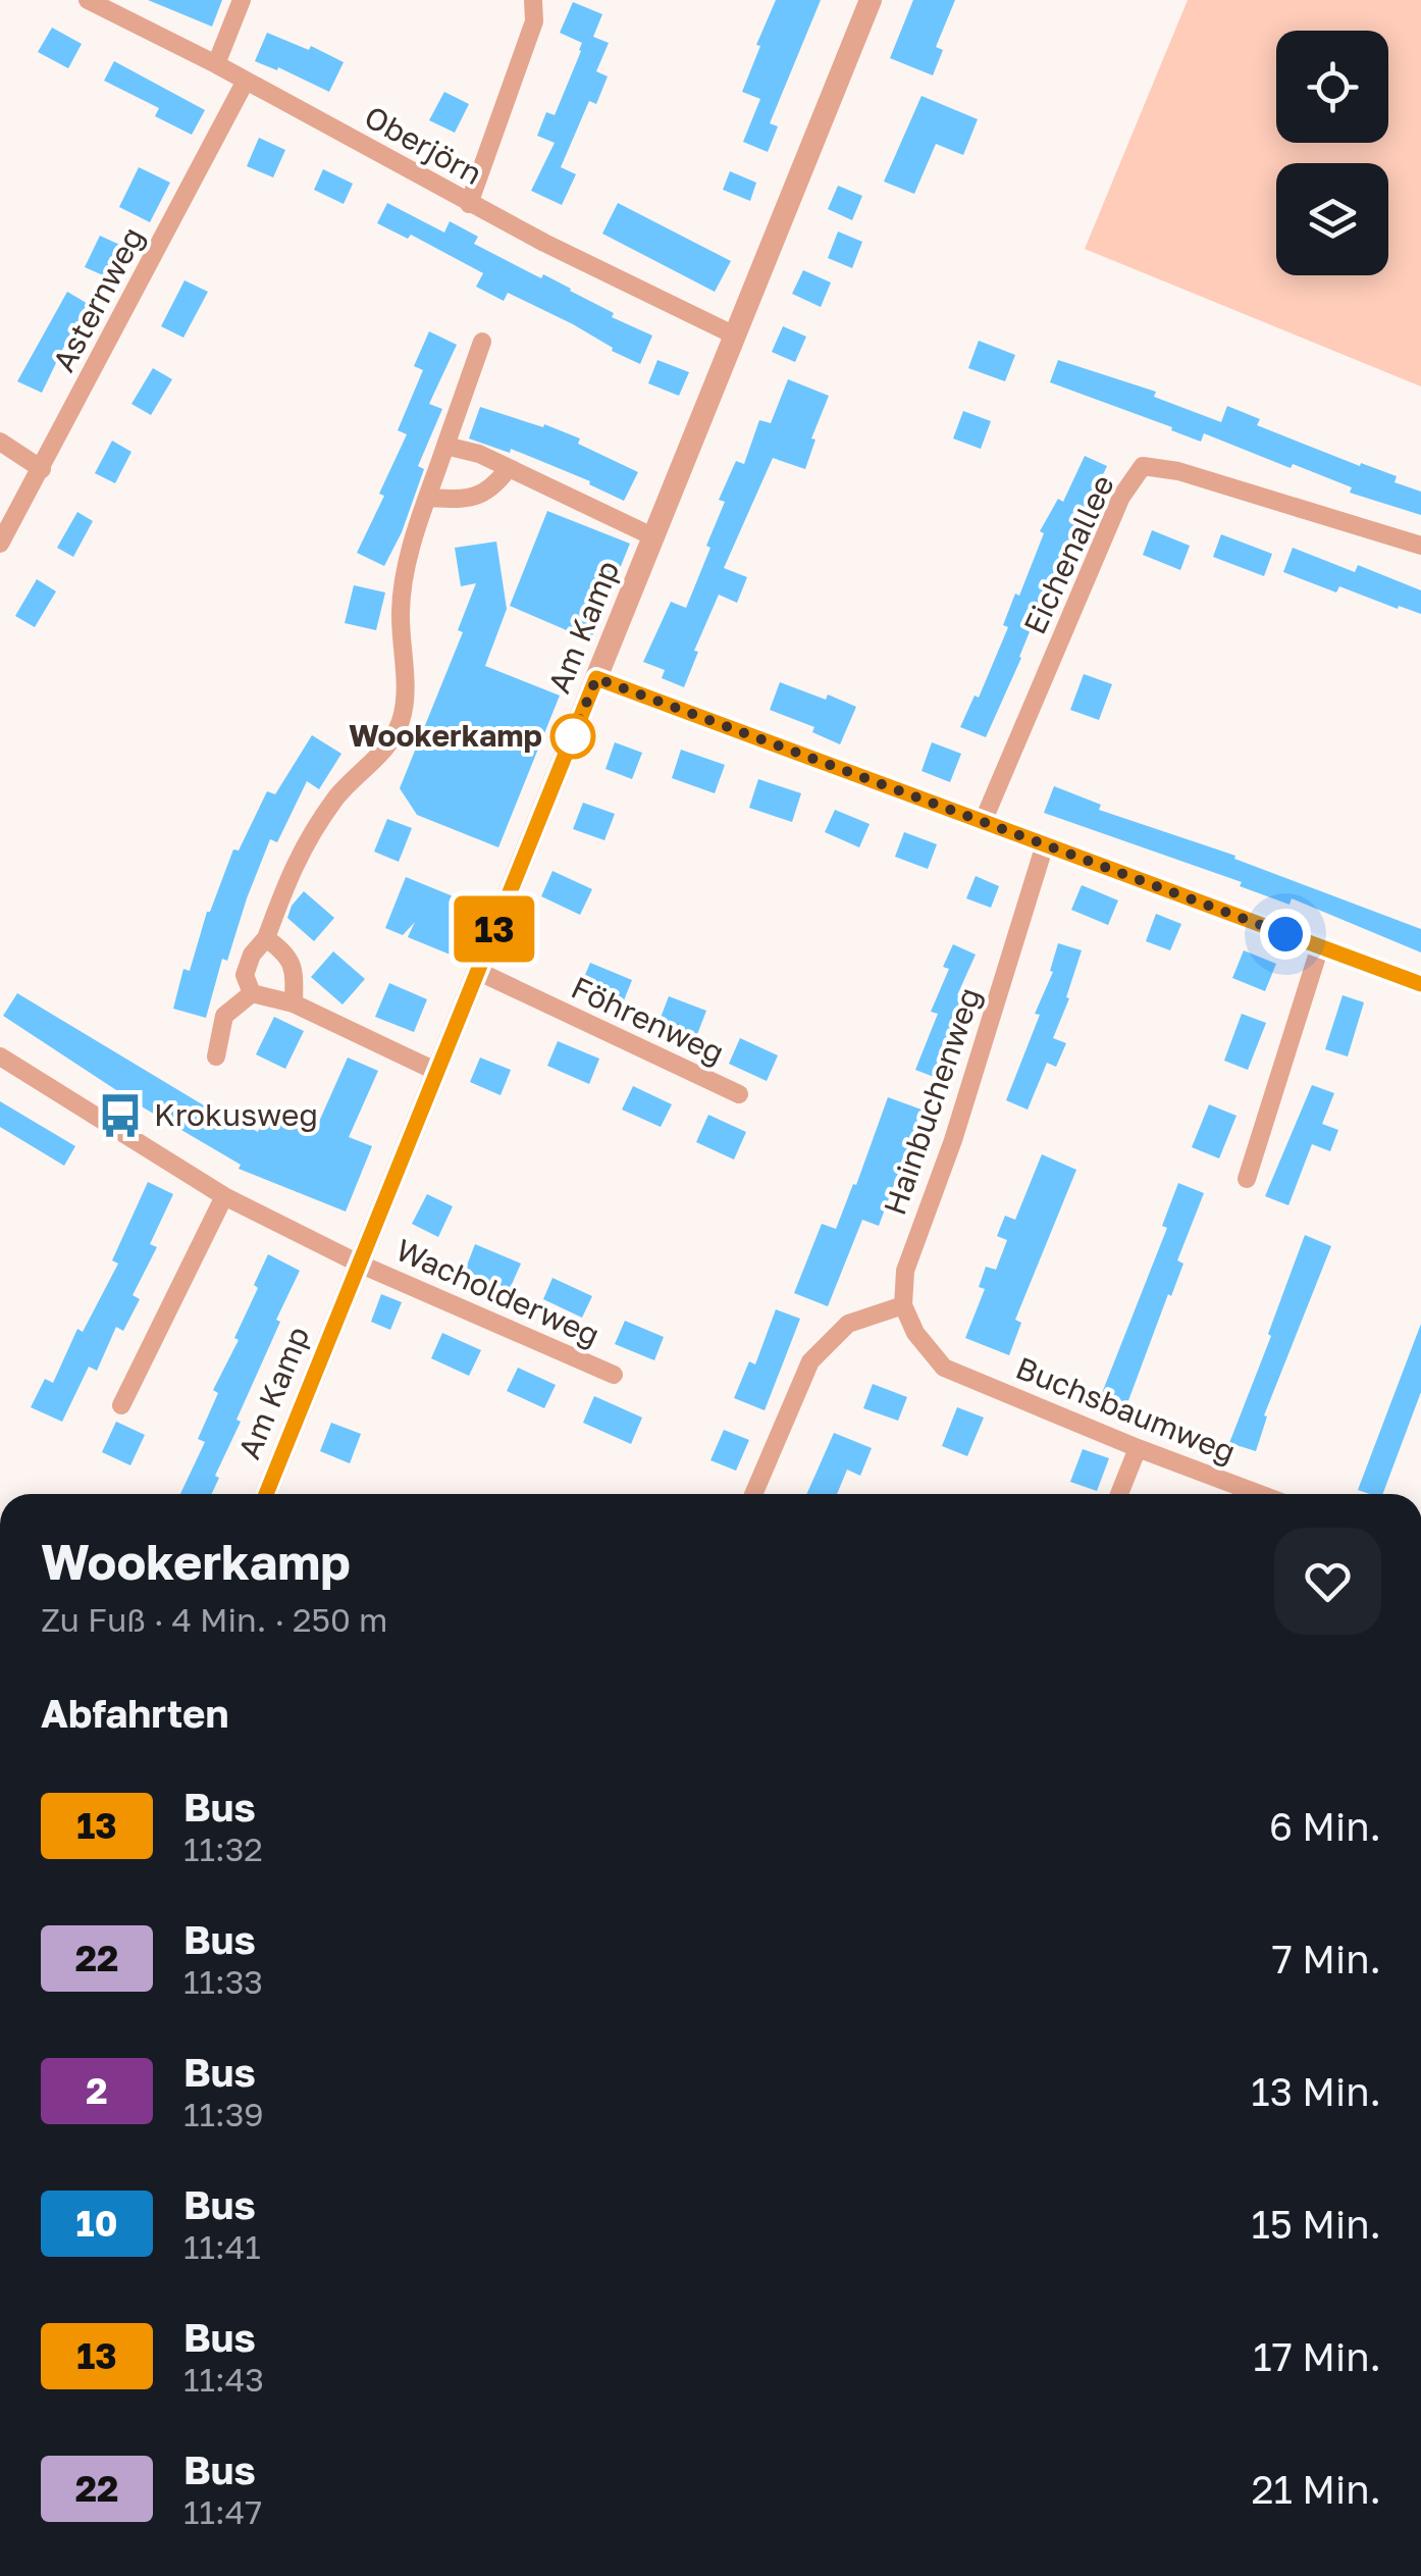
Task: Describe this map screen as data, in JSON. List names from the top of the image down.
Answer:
{
  "streets": {
    "street": [
      "Oberjörn",
      "Asternweg",
      "Eichenallee",
      "Am Kamp",
      "Föhrenweg",
      "Hainbuchenweg",
      "Wacholderweg",
      "Buchsbaumweg"
    ]
  },
  "crossings": [
    ["Oberjörn", "Asternweg"],
    ["Oberjörn", "Am Kamp"],
    ["Am Kamp", "Föhrenweg"],
    ["Am Kamp", "Wacholderweg"],
    ["Hainbuchenweg", "Buchsbaumweg"]
  ],
  "places": {
    "other": ["Wookerkamp"],
    "bus stop": ["Krokusweg"]
  },
  "lines": ["bus line 13"],
  "page": {
    "on_map": "13",
    "heading": [
      ["Wookerkamp", "Zu Fuß · 4 Min. · 250 m"],
      "Abfahrten"
    ],
    "list": [
      {
        "mark": "13",
        "name": "Bus",
        "note": "11:32",
        "value": "6 Min."
      },
      {
        "mark": "22",
        "name": "Bus",
        "note": "11:33",
        "value": "7 Min."
      },
      {
        "mark": "2",
        "name": "Bus",
        "note": "11:39",
        "value": "13 Min."
      },
      {
        "mark": "10",
        "name": "Bus",
        "note": "11:41",
        "value": "15 Min."
      },
      {
        "mark": "13",
        "name": "Bus",
        "note": "11:43",
        "value": "17 Min."
      },
      {
        "mark": "22",
        "name": "Bus",
        "note": "11:47",
        "value": "21 Min."
      }
    ]
  }
}
